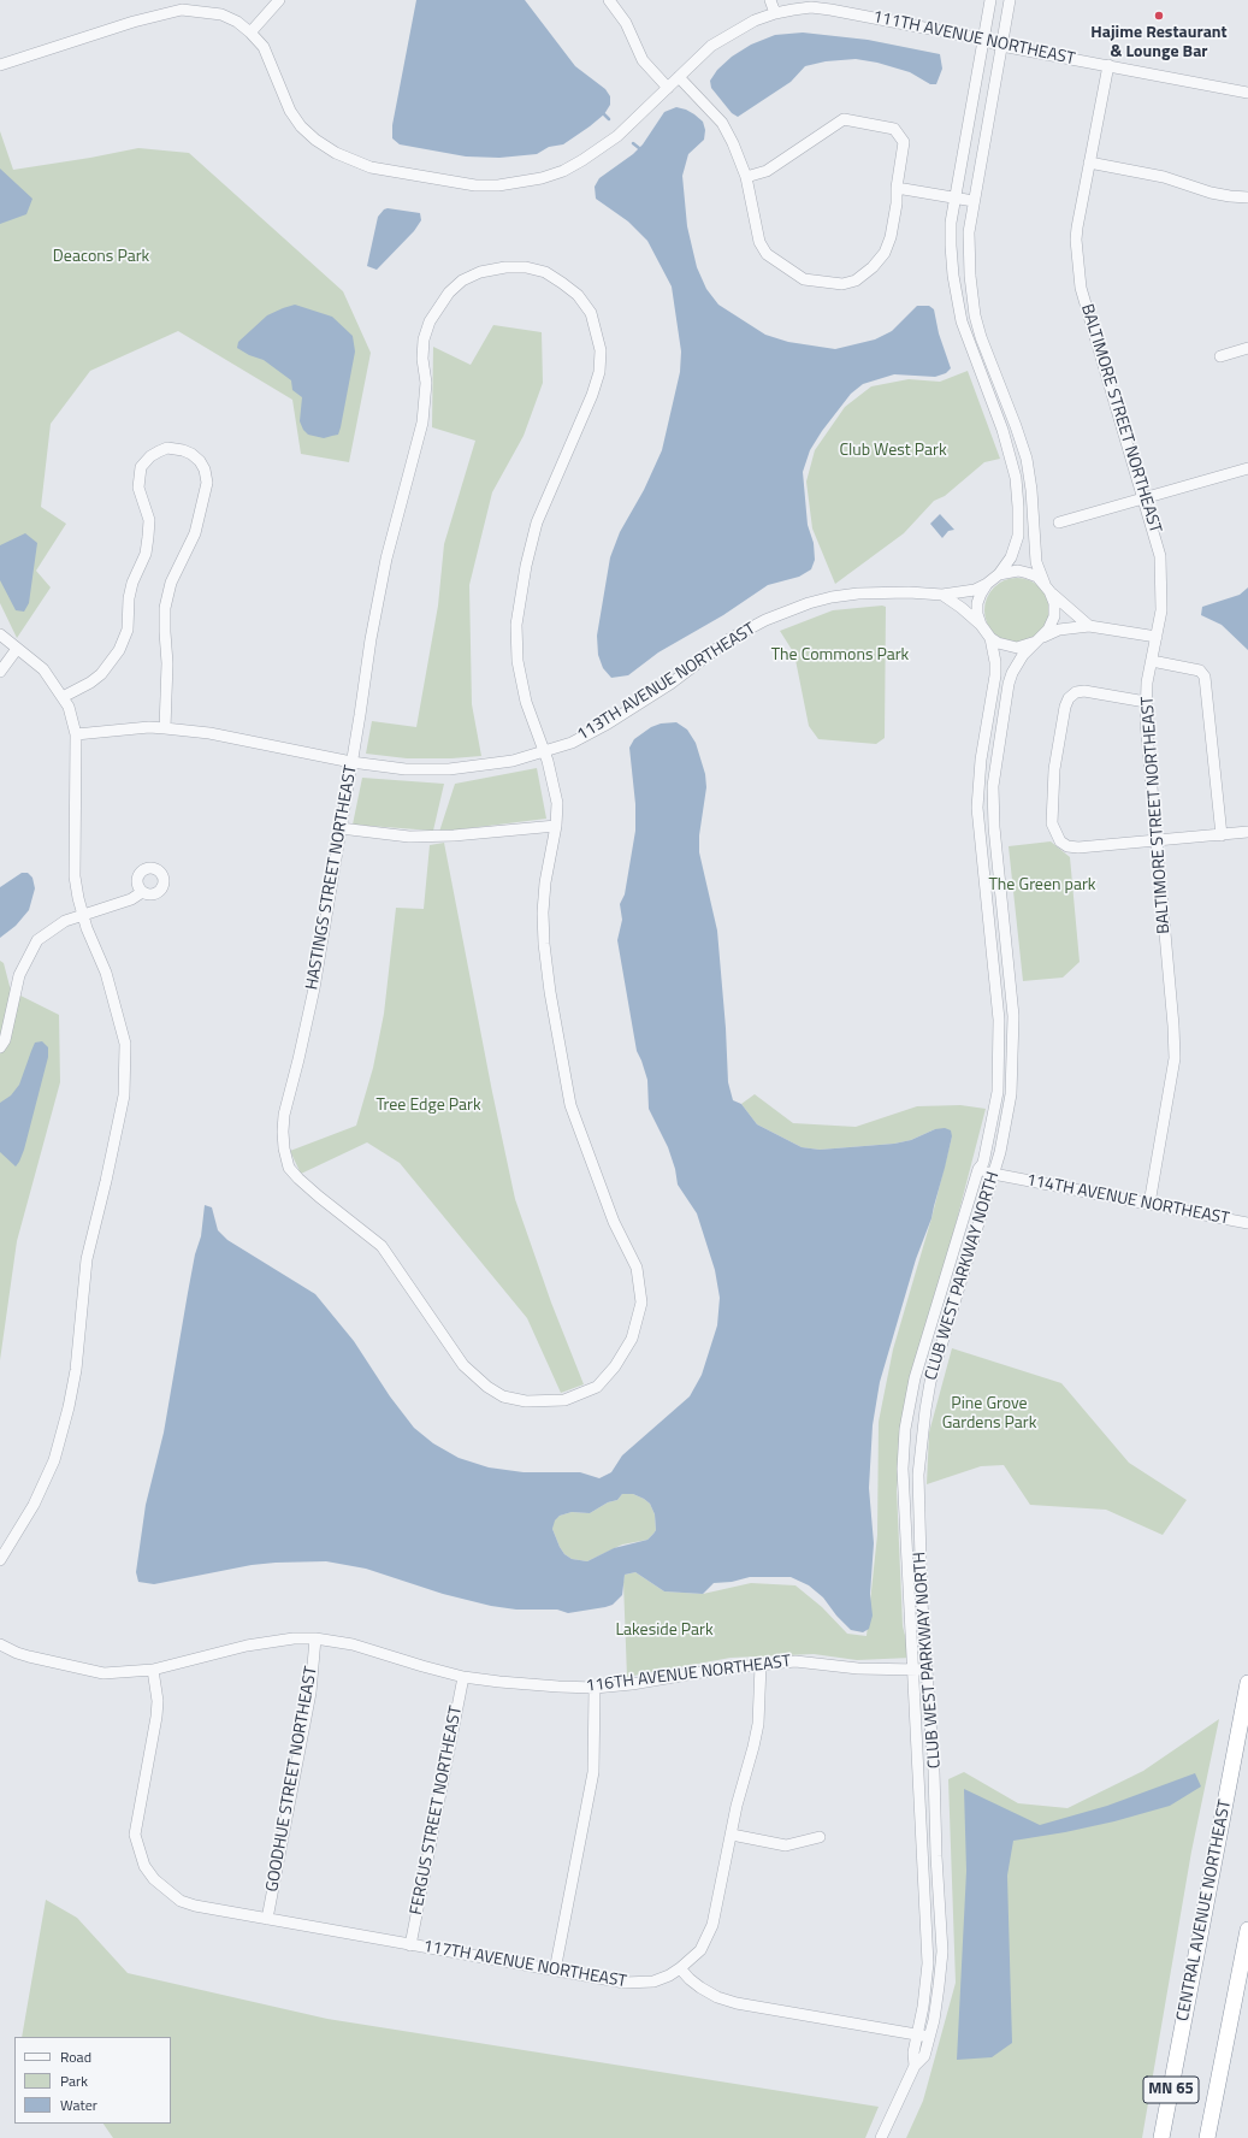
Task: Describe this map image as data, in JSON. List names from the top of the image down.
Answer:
{
  "streets": {
    "highway": ["CENTRAL AVENUE NORTHEAST", "MN 65"],
    "street": [
      "111TH AVENUE NORTHEAST",
      "BALTIMORE STREET NORTHEAST",
      "113TH AVENUE NORTHEAST",
      "HASTINGS STREET NORTHEAST",
      "114TH AVENUE NORTHEAST",
      "CLUB WEST PARKWAY NORTH",
      "116TH AVENUE NORTHEAST",
      "GOODHUE STREET NORTHEAST",
      "FERGUS STREET NORTHEAST",
      "117TH AVENUE NORTHEAST"
    ]
  },
  "crossings": [
    ["111TH AVENUE NORTHEAST", "BALTIMORE STREET NORTHEAST"],
    ["BALTIMORE STREET NORTHEAST", "114TH AVENUE NORTHEAST"],
    ["113TH AVENUE NORTHEAST", "HASTINGS STREET NORTHEAST"],
    ["113TH AVENUE NORTHEAST", "CLUB WEST PARKWAY NORTH"],
    ["114TH AVENUE NORTHEAST", "CLUB WEST PARKWAY NORTH"],
    ["CLUB WEST PARKWAY NORTH", "116TH AVENUE NORTHEAST"],
    ["116TH AVENUE NORTHEAST", "GOODHUE STREET NORTHEAST"],
    ["116TH AVENUE NORTHEAST", "FERGUS STREET NORTHEAST"],
    ["116TH AVENUE NORTHEAST", "117TH AVENUE NORTHEAST"],
    ["GOODHUE STREET NORTHEAST", "117TH AVENUE NORTHEAST"],
    ["FERGUS STREET NORTHEAST", "117TH AVENUE NORTHEAST"]
  ],
  "parks": [
    "Deacons Park",
    "Club West Park",
    "The Commons Park",
    "The Green park",
    "Tree Edge Park",
    "Pine Grove Gardens Park",
    "Lakeside Park"
  ],
  "places": ["Hajime Restaurant & Lounge Bar"],
  "legend": ["Road", "Park", "Water"]
}
